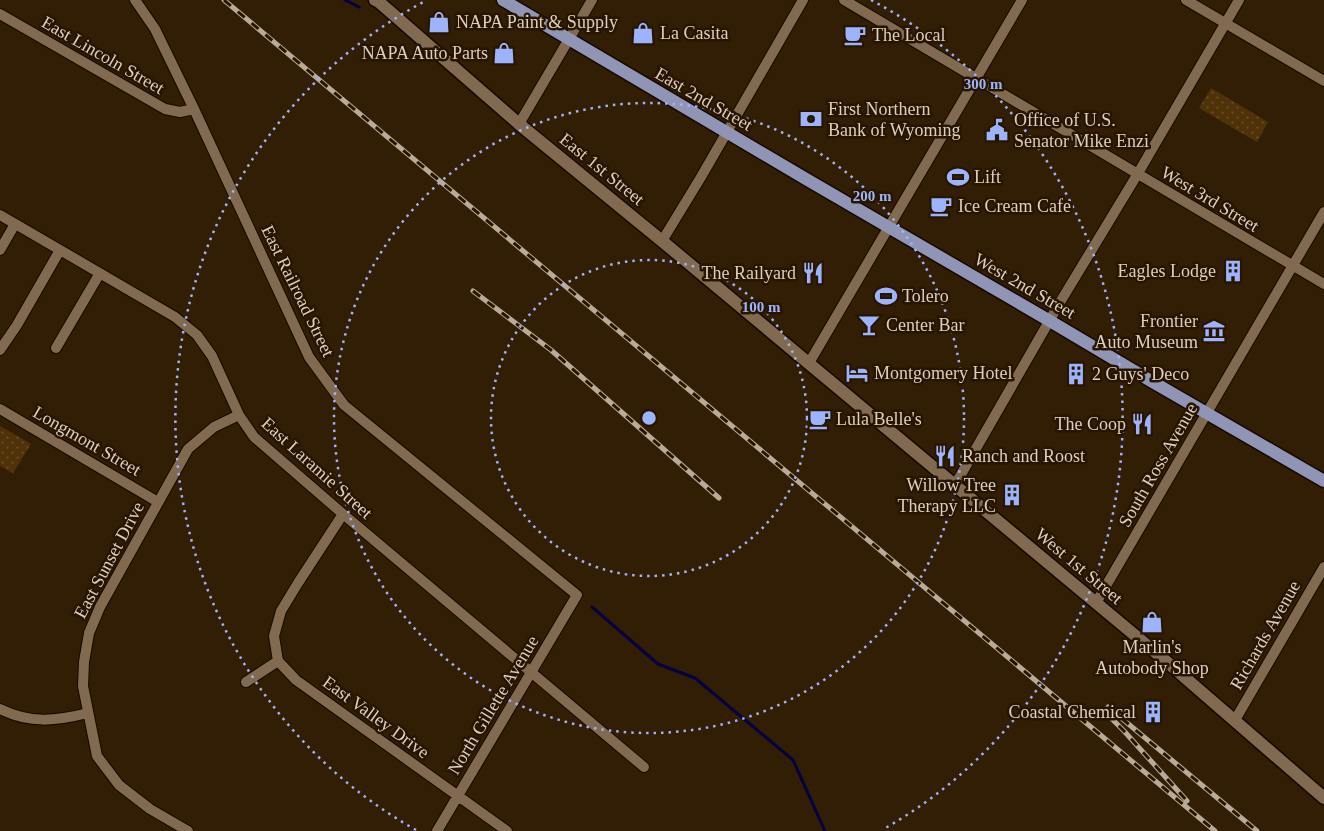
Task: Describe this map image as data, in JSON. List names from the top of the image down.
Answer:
{
  "streets": {
    "main road": ["East 2nd Street", "West 2nd Street"],
    "street": [
      "East Lincoln Street",
      "East 1st Street",
      "West 3rd Street",
      "East Railroad Street",
      "Longmont Street",
      "South Ross Avenue",
      "East Laramie Street",
      "East Sunset Drive",
      "West 1st Street",
      "Richards Avenue",
      "North Gillette Avenue",
      "East Valley Drive"
    ]
  },
  "crossings": [
    ["East Lincoln Street", "East Railroad Street"],
    ["East 2nd Street", "West 2nd Street"],
    ["East 1st Street", "West 1st Street"],
    ["West 3rd Street", "South Ross Avenue"],
    ["West 2nd Street", "South Ross Avenue"],
    ["East Railroad Street", "North Gillette Avenue"],
    ["Longmont Street", "East Sunset Drive"],
    ["South Ross Avenue", "West 1st Street"],
    ["East Laramie Street", "East Sunset Drive"],
    ["East Laramie Street", "North Gillette Avenue"],
    ["West 1st Street", "Richards Avenue"],
    ["North Gillette Avenue", "East Valley Drive"]
  ],
  "places": {
    "shop": [
      "NAPA Paint & Supply",
      "La Casita",
      "NAPA Auto Parts",
      "Marlin's Autobody Shop"
    ],
    "cafe": ["The Local", "Ice Cream Cafe", "Lula Belle's"],
    "bank": ["First Northern Bank of Wyoming"],
    "public building": ["Office of U.S. Senator Mike Enzi"],
    "sports": ["Lift", "Tolero"],
    "building": [
      "Eagles Lodge",
      "2 Guys' Deco",
      "Willow Tree Therapy LLC",
      "Coastal Chemical"
    ],
    "restaurant": ["The Railyard", "The Coop", "Ranch and Roost"],
    "bar": ["Center Bar"],
    "museum": ["Frontier Auto Museum"],
    "hotel": ["Montgomery Hotel"]
  },
  "rings": ["300 m", "200 m", "100 m"]
}
